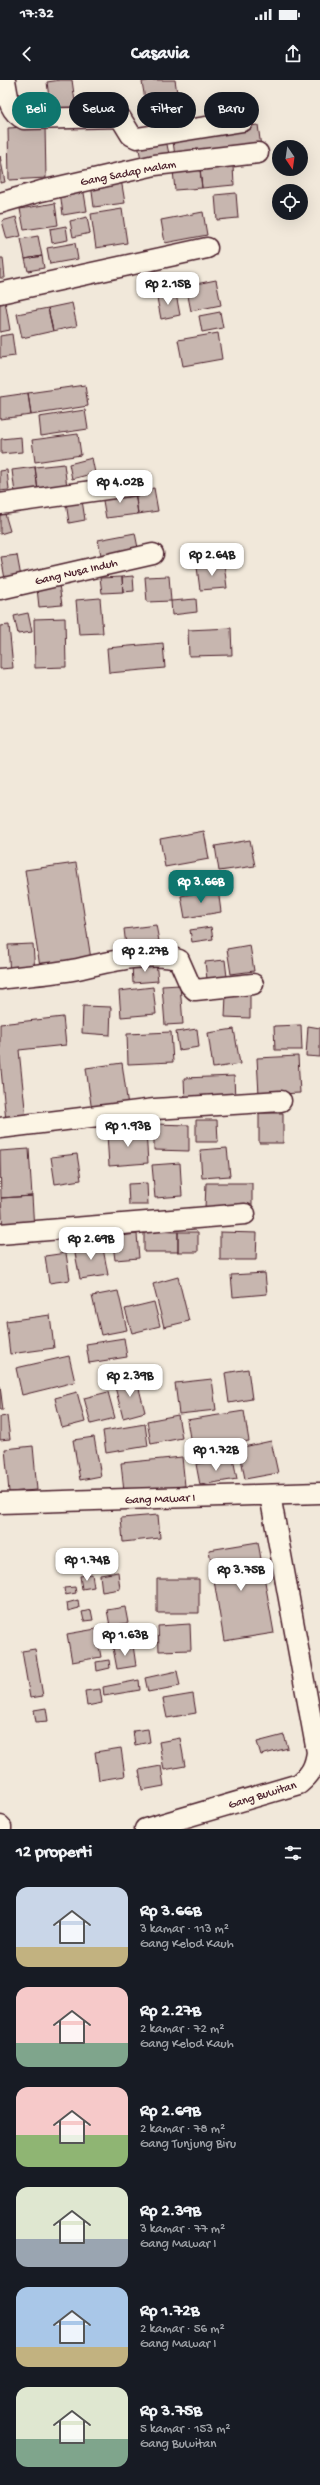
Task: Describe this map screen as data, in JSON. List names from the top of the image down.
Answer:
{
  "streets": {
    "street": [
      "Gang Sadap Malam",
      "Gang Nusa Induh",
      "Gang Mawar I",
      "Gang Buwitan"
    ]
  },
  "crossings": [
    ["Gang Mawar I", "Gang Buwitan"]
  ],
  "north": "bottom",
  "page": {
    "status": "17:32",
    "header": "Casavia",
    "chip": [
      "Beli",
      "Sewa",
      "Filter",
      "Baru"
    ],
    "price": [
      "Rp 2.15B",
      "Rp 4.02B",
      "Rp 2.64B",
      "Rp 3.66B",
      "Rp 2.27B",
      "Rp 1.93B",
      "Rp 2.69B",
      "Rp 2.39B",
      "Rp 1.72B",
      "Rp 1.74B",
      "Rp 3.75B",
      "Rp 1.63B"
    ],
    "heading": "12 properti",
    "list": [
      {
        "name": "Rp 3.66B",
        "note": "3 kamar · 113 m² · Gang Kelod Kauh"
      },
      {
        "name": "Rp 2.27B",
        "note": "2 kamar · 72 m² · Gang Kelod Kauh"
      },
      {
        "name": "Rp 2.69B",
        "note": "2 kamar · 78 m² · Gang Tunjung Biru"
      },
      {
        "name": "Rp 2.39B",
        "note": "3 kamar · 77 m² · Gang Mawar I"
      },
      {
        "name": "Rp 1.72B",
        "note": "2 kamar · 56 m² · Gang Mawar I"
      },
      {
        "name": "Rp 3.75B",
        "note": "5 kamar · 153 m² · Gang Buwitan"
      }
    ]
  }
}
